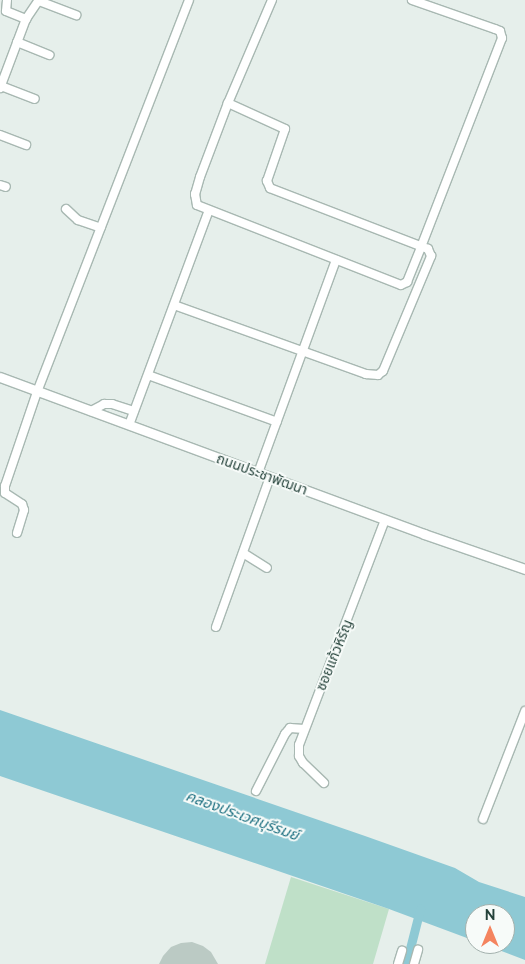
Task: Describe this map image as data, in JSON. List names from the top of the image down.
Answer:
{
  "streets": {
    "street": ["ถนนประชาพัฒนา", "ซอยแก้วหิรัญ"]
  },
  "crossings": [
    ["ถนนประชาพัฒนา", "ซอยแก้วหิรัญ"]
  ],
  "water": ["คลองประเวศบุรีรมย์"],
  "north": "top"
}
